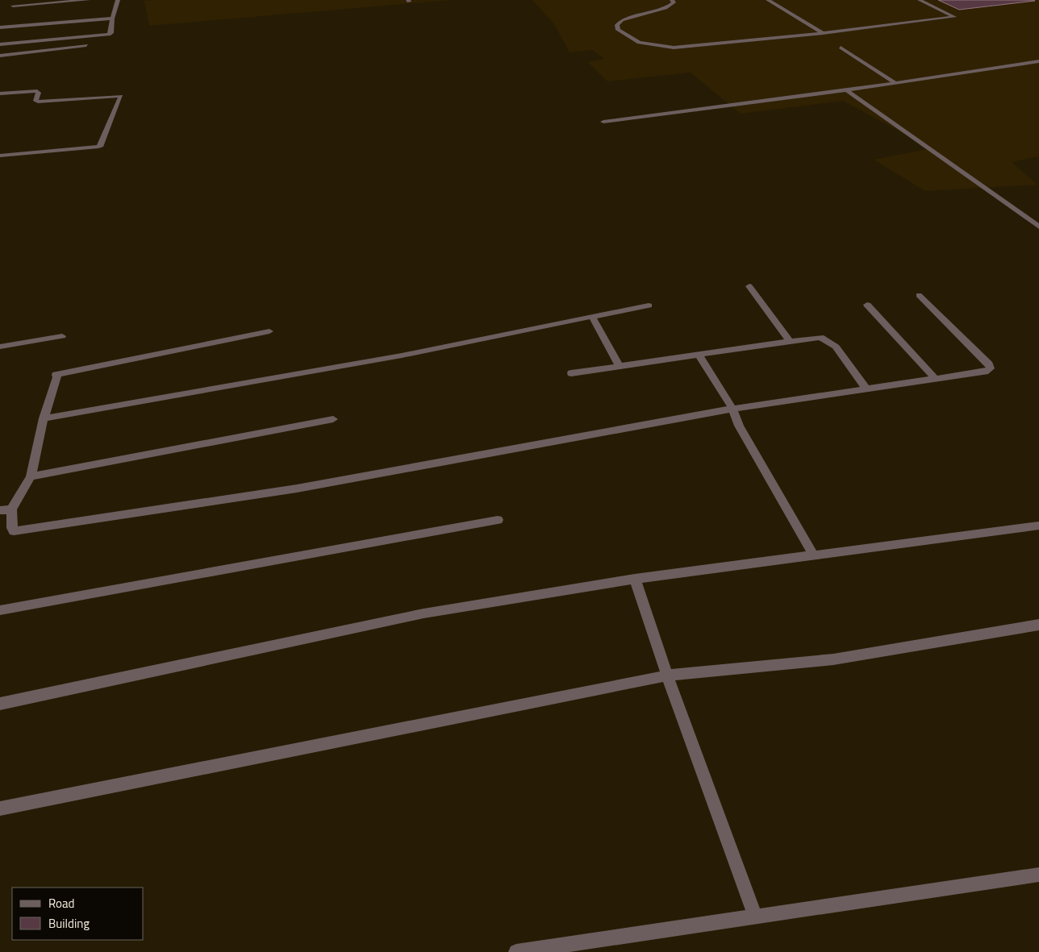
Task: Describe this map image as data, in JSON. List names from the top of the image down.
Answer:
{
  "legend": ["Road", "Building"]
}
